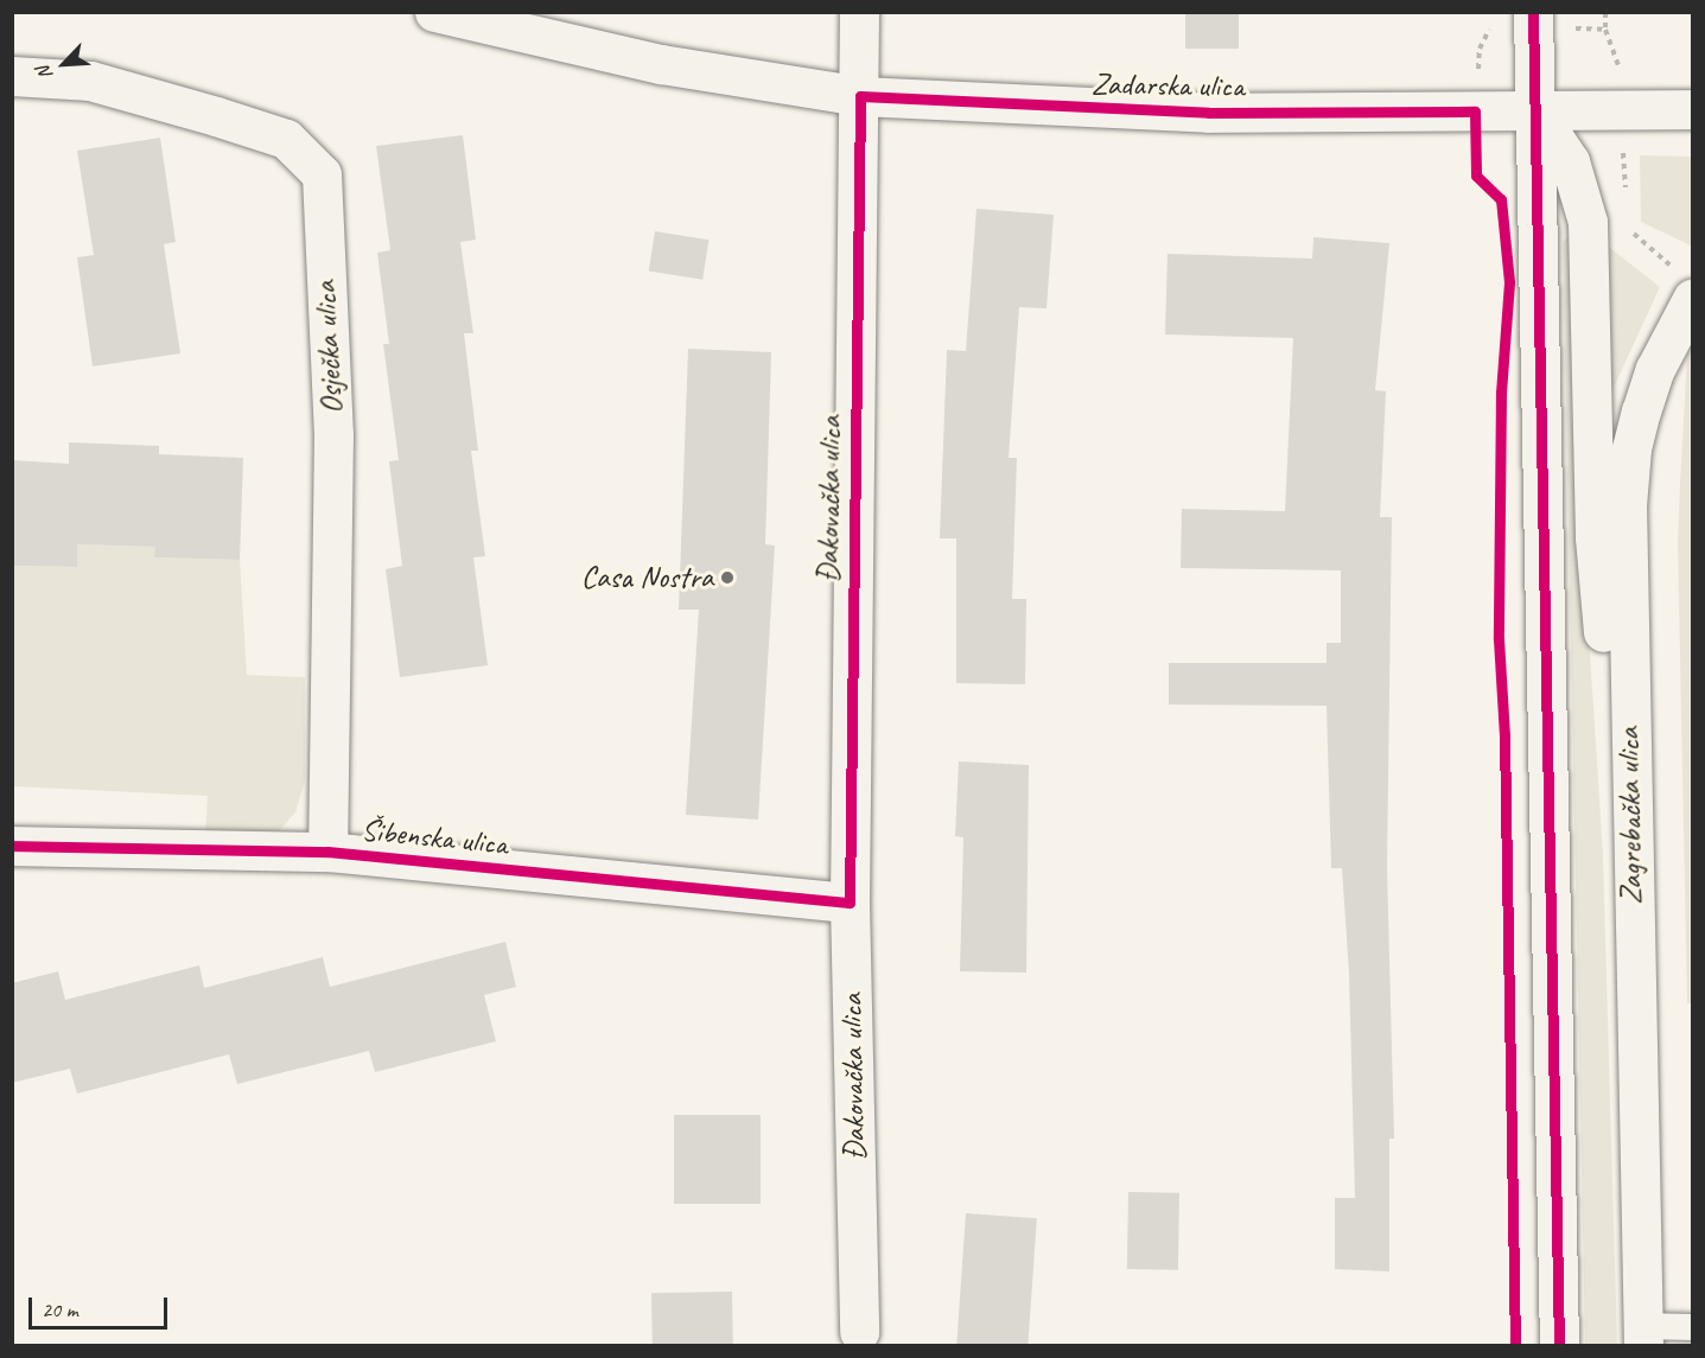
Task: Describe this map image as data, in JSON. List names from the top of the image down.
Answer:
{
  "streets": {
    "street": [
      "Zadarska ulica",
      "Osječka ulica",
      "Đakovačka ulica",
      "Zagrebačka ulica",
      "Šibenska ulica"
    ]
  },
  "crossings": [
    ["Zadarska ulica", "Đakovačka ulica"],
    ["Osječka ulica", "Šibenska ulica"],
    ["Đakovačka ulica", "Šibenska ulica"]
  ],
  "places": ["Casa Nostra"],
  "scale_bar": "20 m",
  "north": "bottom left"
}
